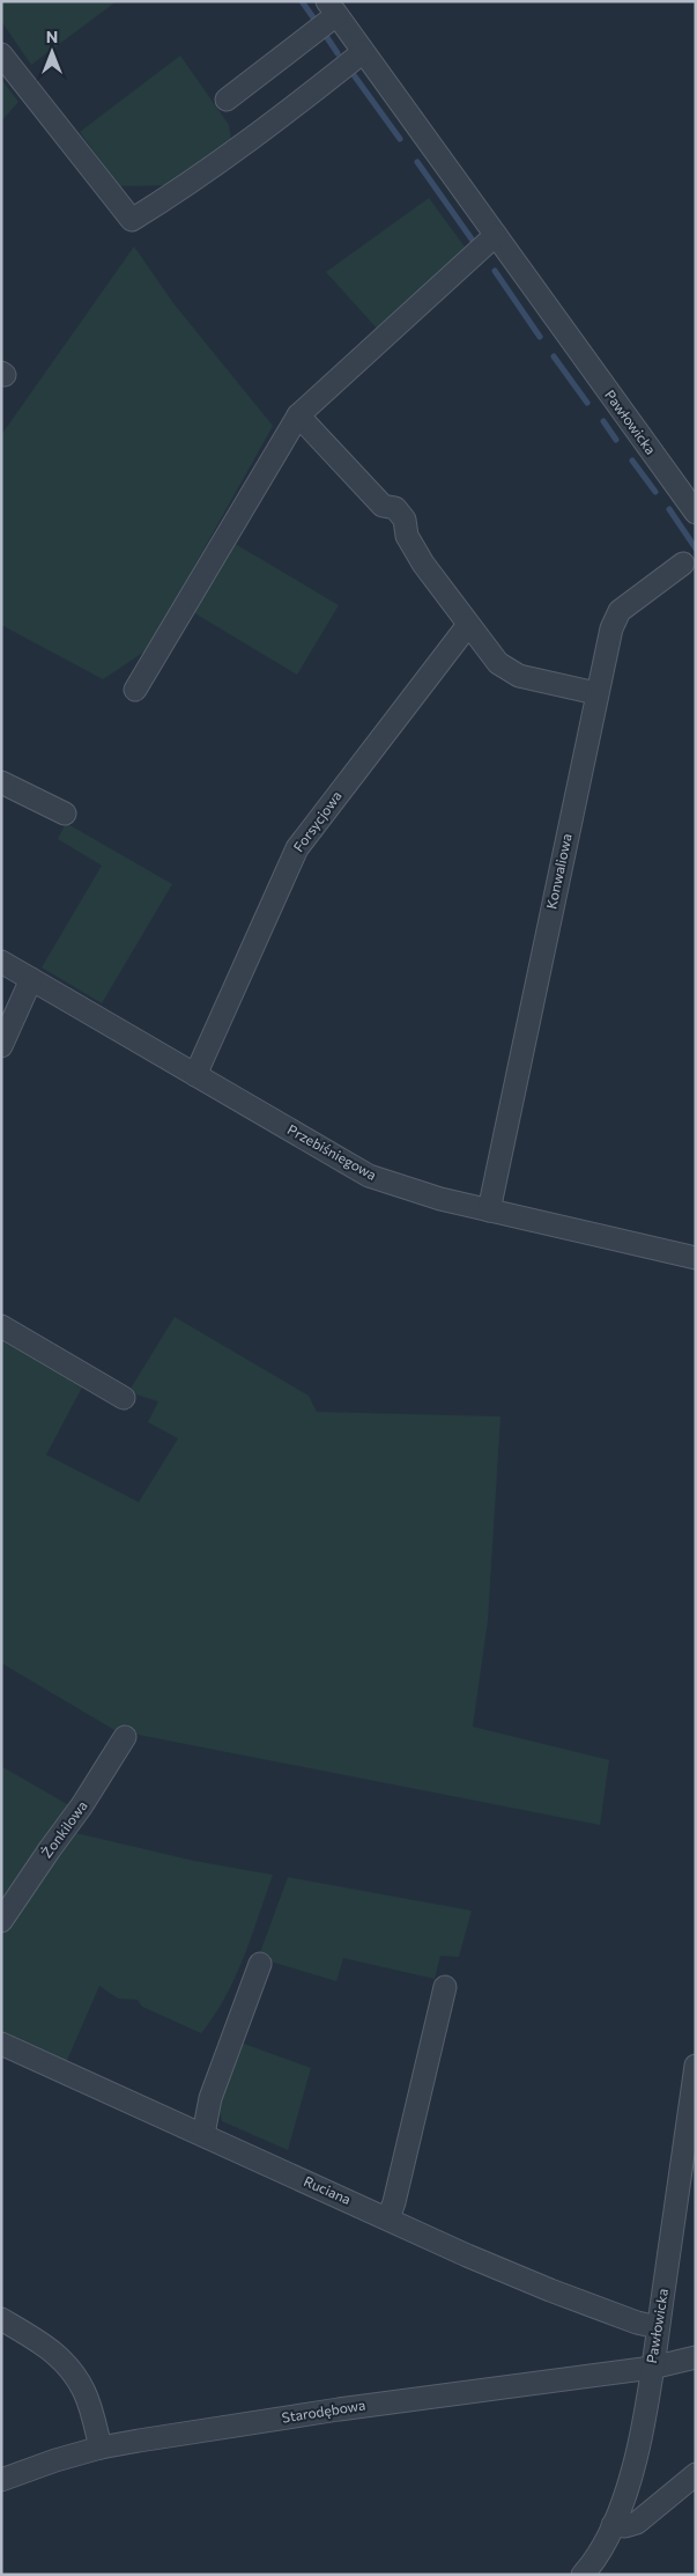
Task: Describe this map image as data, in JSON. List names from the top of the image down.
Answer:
{
  "streets": {
    "street": [
      "Pawłowicka",
      "Forsycjowa",
      "Konwaliowa",
      "Przebiśniegowa",
      "Żonkilowa",
      "Ruciana",
      "Starodębowa"
    ]
  },
  "crossings": [
    ["Pawłowicka", "Ruciana"],
    ["Pawłowicka", "Starodębowa"],
    ["Forsycjowa", "Przebiśniegowa"],
    ["Konwaliowa", "Przebiśniegowa"]
  ],
  "north": "top"
}
